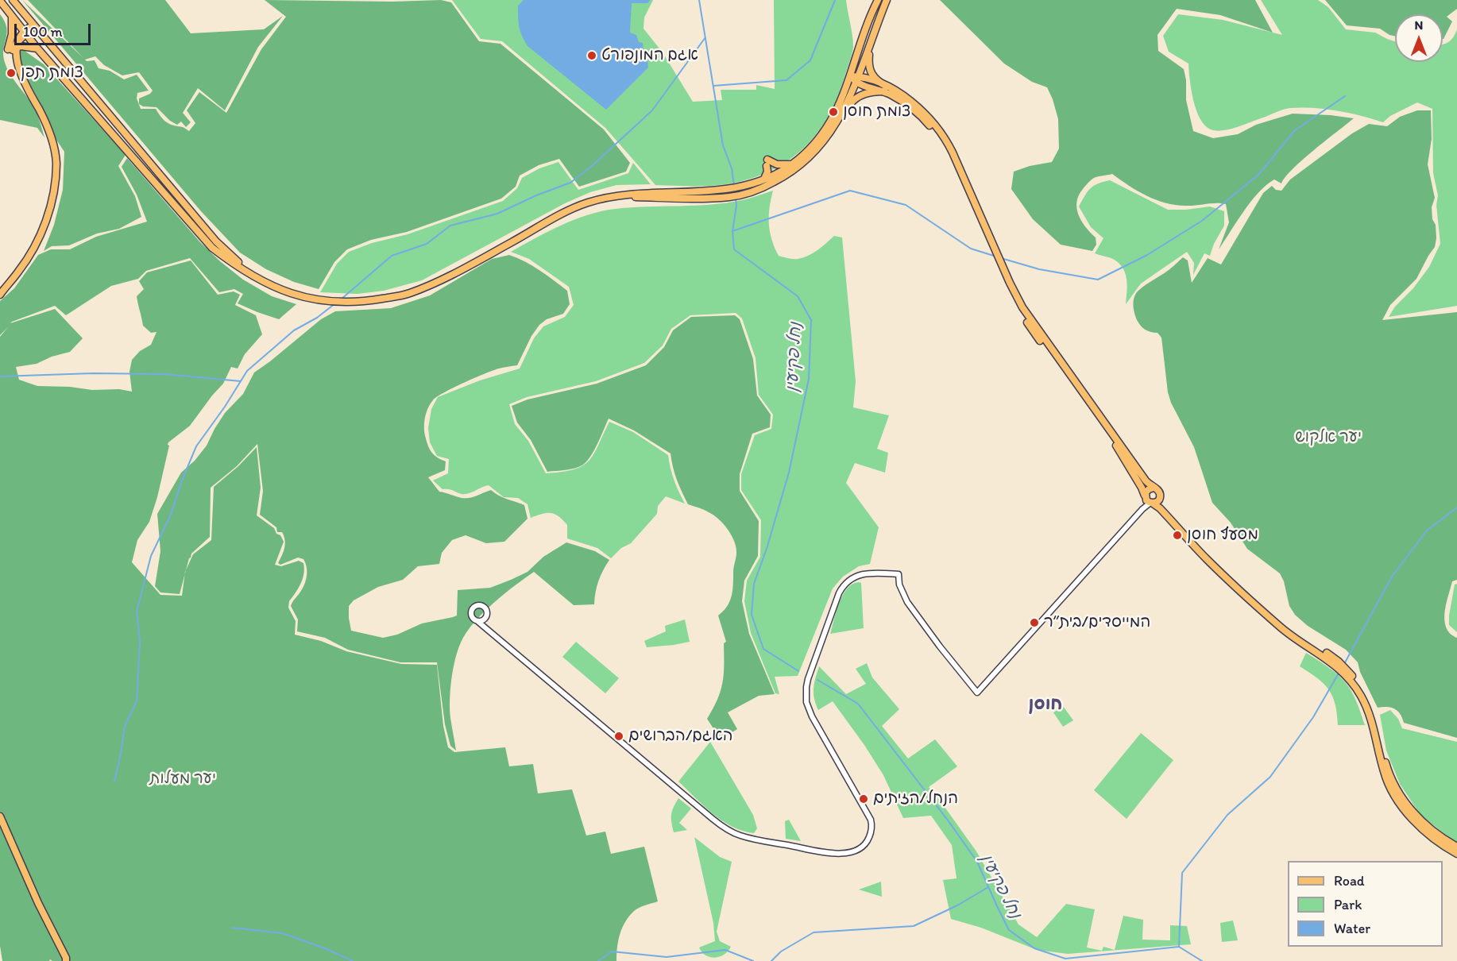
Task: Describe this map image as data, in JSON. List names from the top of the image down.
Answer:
{
  "districts": ["חוסן"],
  "water": ["נחל פקיעין"],
  "parks": ["יער אלקוש", "יער מעלות"],
  "places": [
    "אגם המונפורט",
    "צומת תפן",
    "צומת חוסן",
    "מסעף חוסן",
    "המייסדים/בית״ר",
    "האגם/הברושים",
    "הנחל/הזיתים"
  ],
  "legend": ["Road", "Park", "Water"],
  "scale_bar": "100 m",
  "north": "top"
}
